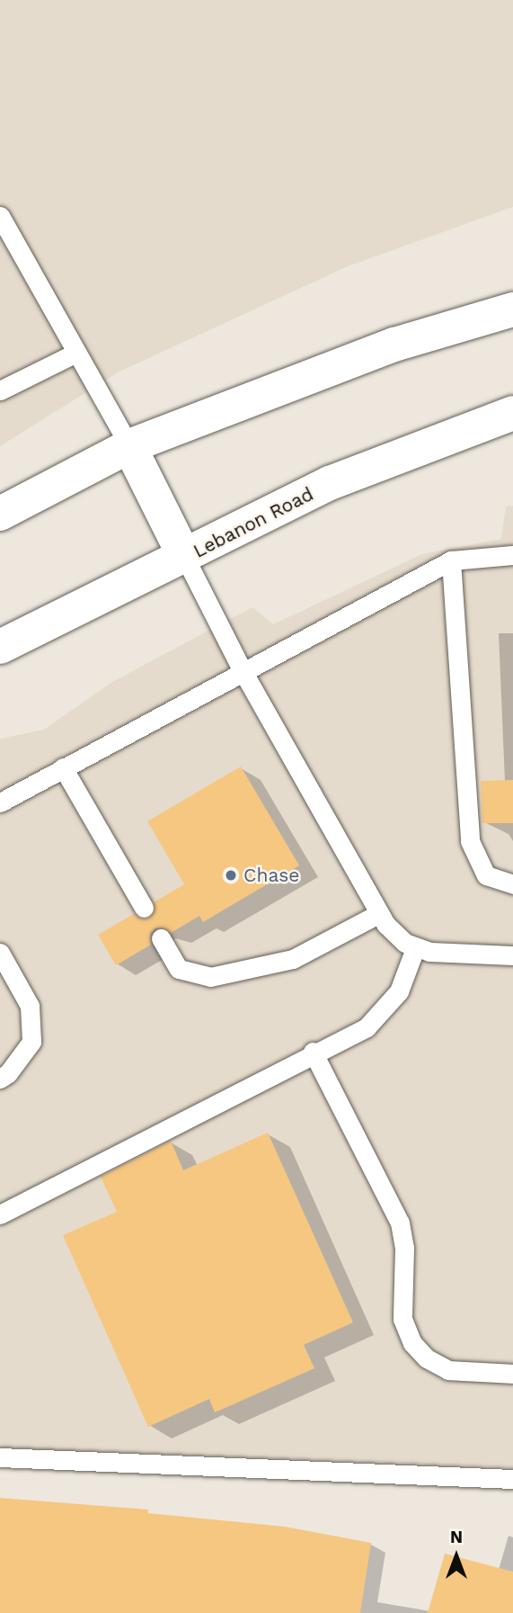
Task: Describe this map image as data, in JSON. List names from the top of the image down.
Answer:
{
  "streets": {
    "main road": ["Lebanon Road"]
  },
  "places": ["Chase"],
  "north": "top"
}
